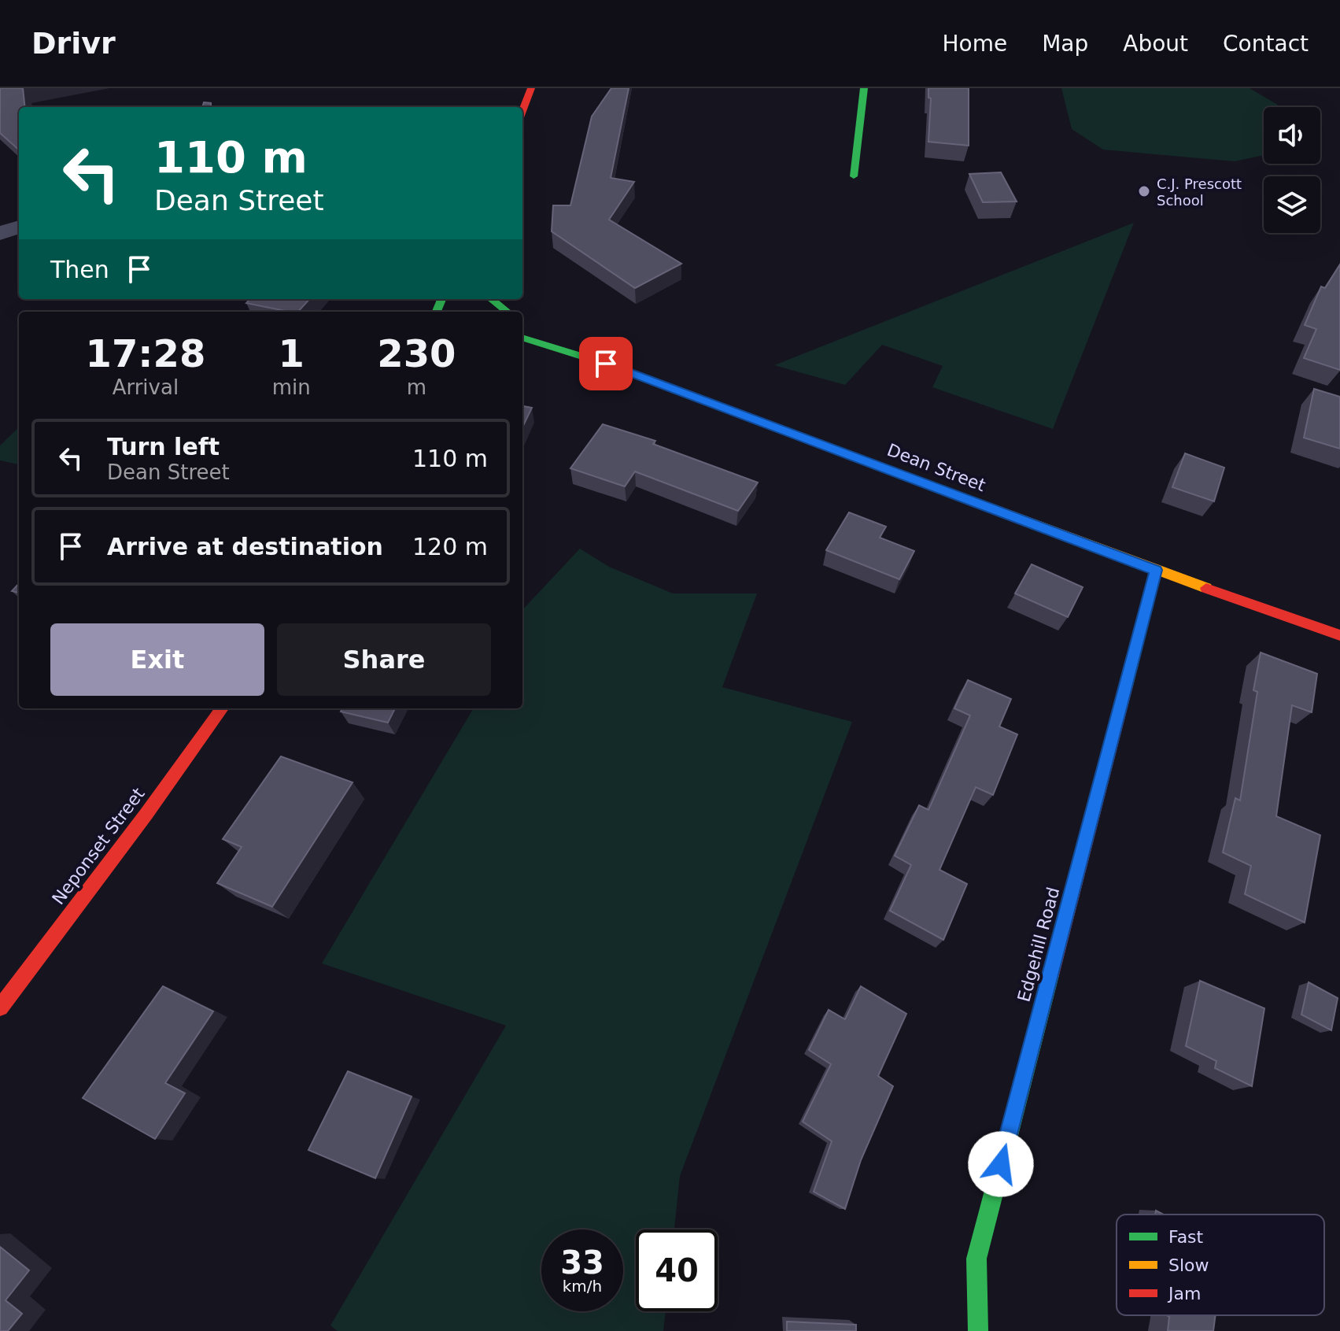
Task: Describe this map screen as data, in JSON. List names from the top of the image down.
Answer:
{
  "streets": {
    "main road": ["Dean Street", "Neponset Street", "Edgehill Road"]
  },
  "crossings": [
    ["Dean Street", "Edgehill Road"]
  ],
  "places": ["C.J. Prescott School"],
  "legend": ["Fast", "Slow", "Jam"],
  "page": {
    "header": "Drivr",
    "nav": [
      "Home",
      "Map",
      "About",
      "Contact"
    ],
    "turn": ["110 m", "Dean Street"],
    "then": "Then",
    "eta": [
      "17:28",
      "Arrival",
      "1",
      "min",
      "230",
      "m"
    ],
    "list": [
      {
        "name": "Turn left",
        "note": "Dean Street",
        "value": "110 m"
      },
      {
        "name": "Arrive at destination",
        "value": "120 m"
      }
    ],
    "buttons": ["Exit", "Share"],
    "speed": "33 km/h",
    "limit": "40"
  }
}
